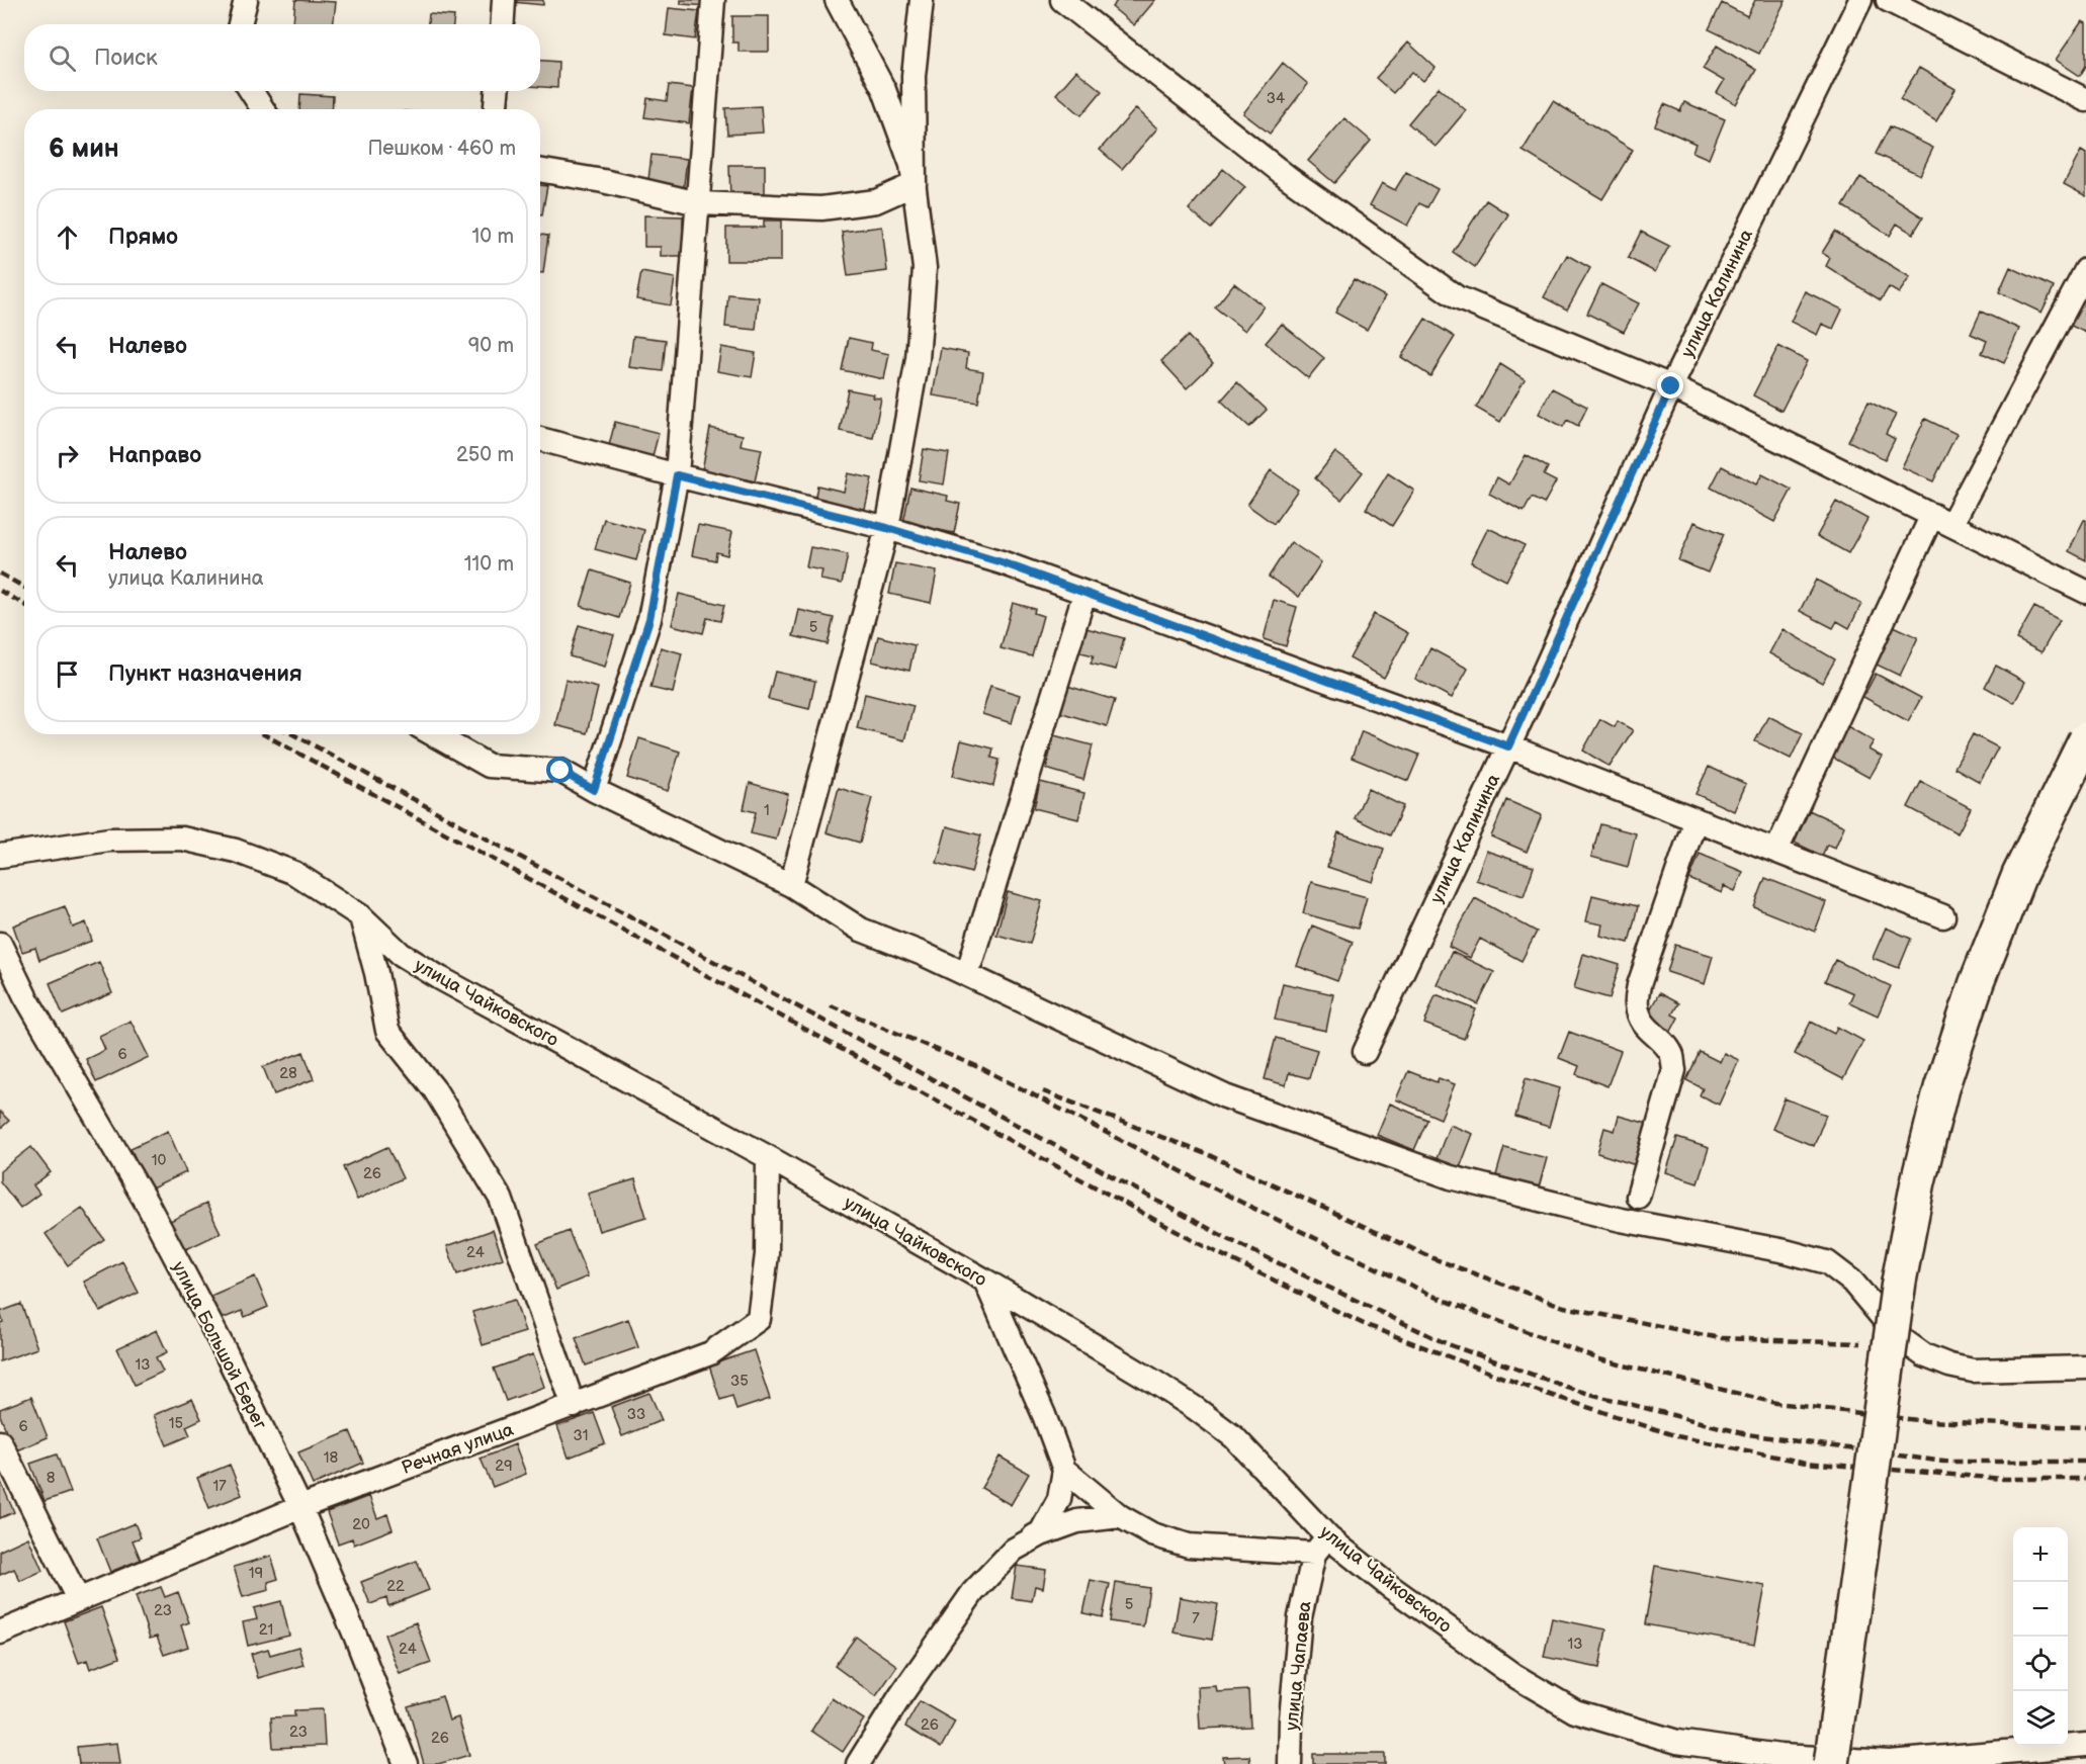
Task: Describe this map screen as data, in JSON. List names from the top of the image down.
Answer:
{
  "streets": {
    "street": [
      "улица Калинина",
      "улица Чайковского",
      "улица Большой Берег",
      "Речная улица",
      "улица Чапаева"
    ]
  },
  "crossings": [
    ["улица Чайковского", "Речная улица"],
    ["улица Чайковского", "улица Чапаева"],
    ["улица Большой Берег", "Речная улица"]
  ],
  "house_numbers": [
    "34",
    "5",
    "1",
    "6",
    "28",
    "10",
    "26",
    "24",
    "13",
    "35",
    "33",
    "15",
    "6",
    "31",
    "18",
    "29",
    "8",
    "17",
    "20",
    "19",
    "22",
    "5",
    "23",
    "7",
    "21",
    "13",
    "24",
    "26",
    "23",
    "26"
  ],
  "page": {
    "search": "Поиск",
    "heading": ["6 мин", "Пешком · 460 m"],
    "list": [
      ["Прямо", "10 m"],
      ["Налево", "90 m"],
      ["Направо", "250 m"],
      ["Налево", "улица Калинина", "110 m"],
      "Пункт назначения"
    ],
    "map_buttons": ["+", "−"]
  }
}
